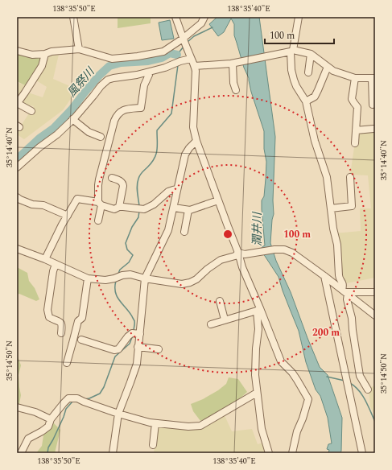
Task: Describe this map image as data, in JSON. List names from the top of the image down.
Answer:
{
  "water": ["風祭川", "潤井川"],
  "scale_bar": "100 m",
  "coordinates": [
    "138°35'50\"E",
    "138°35'40\"E",
    "35°14'40\"N",
    "35°14'50\"N"
  ],
  "rings": ["100 m", "200 m"]
}
